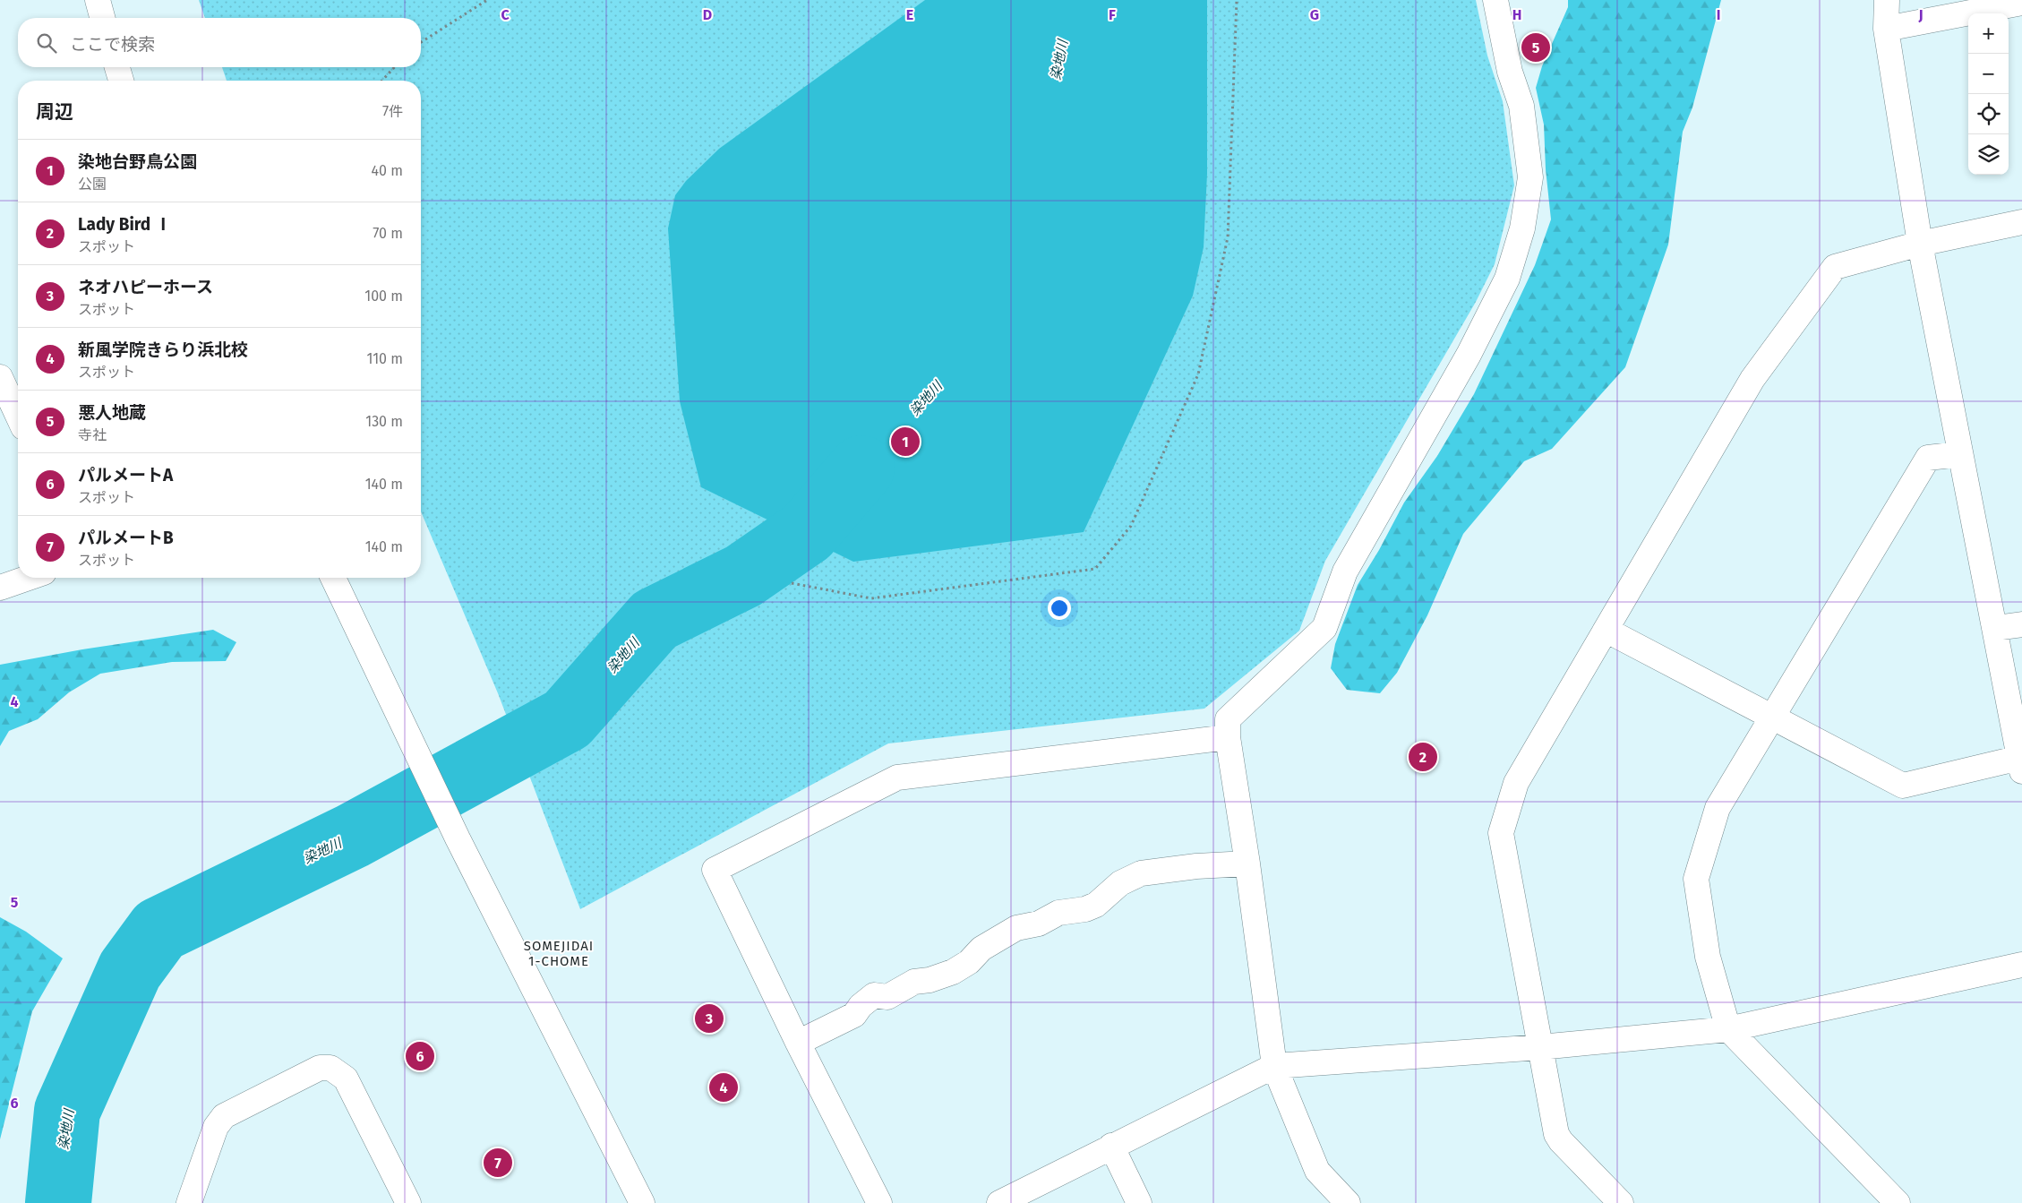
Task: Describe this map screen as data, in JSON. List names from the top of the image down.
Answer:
{
  "districts": ["SOMEJIDAI 1-CHOME"],
  "water": ["染地川"],
  "page": {
    "map_buttons": ["+", "−"],
    "search": "ここで検索",
    "pins": [
      "5",
      "1",
      "2",
      "3",
      "6",
      "4",
      "7"
    ],
    "heading": ["周辺", "7件"],
    "list": [
      {
        "mark": "1",
        "name": "染地台野鳥公園",
        "note": "公園",
        "value": "40 m"
      },
      {
        "mark": "2",
        "name": "Lady Bird Ⅰ",
        "note": "スポット",
        "value": "70 m"
      },
      {
        "mark": "3",
        "name": "ネオハピーホース",
        "note": "スポット",
        "value": "100 m"
      },
      {
        "mark": "4",
        "name": "新風学院きらり浜北校",
        "note": "スポット",
        "value": "110 m"
      },
      {
        "mark": "5",
        "name": "悪人地蔵",
        "note": "寺社",
        "value": "130 m"
      },
      {
        "mark": "6",
        "name": "パルメートA",
        "note": "スポット",
        "value": "140 m"
      },
      {
        "mark": "7",
        "name": "パルメートB",
        "note": "スポット",
        "value": "140 m"
      }
    ]
  },
  "grid": {
    "columns": [
      "C",
      "D",
      "E",
      "F",
      "G",
      "H",
      "I",
      "J"
    ],
    "rows": ["4", "5", "6"]
  }
}
